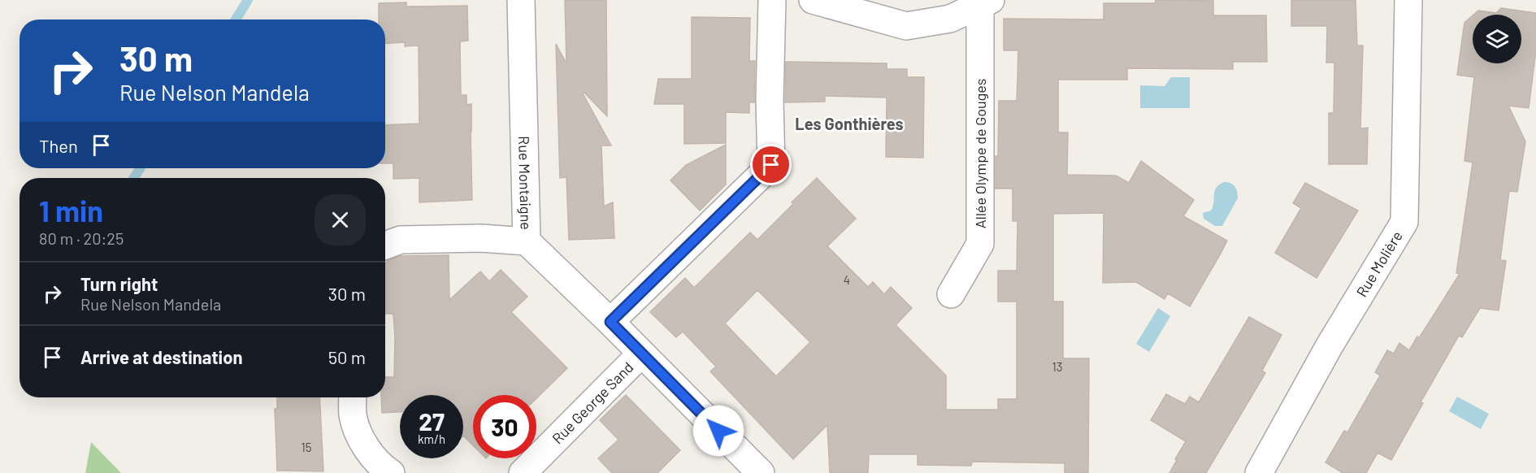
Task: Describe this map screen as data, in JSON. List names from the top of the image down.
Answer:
{
  "streets": {
    "street": [
      "Allée Olympe de Gouges",
      "Rue Montaigne",
      "Rue Molière",
      "Rue George Sand"
    ]
  },
  "crossings": [
    ["Rue Montaigne", "Rue George Sand"]
  ],
  "districts": ["Les Gonthières"],
  "house_numbers": ["4", "13", "15"],
  "page": {
    "turn": ["30 m", "Rue Nelson Mandela"],
    "then": "Then",
    "heading": ["1 min", "80 m · 20:25"],
    "list": [
      {
        "name": "Turn right",
        "note": "Rue Nelson Mandela",
        "value": "30 m"
      },
      {
        "name": "Arrive at destination",
        "value": "50 m"
      }
    ],
    "speed": "27 km/h",
    "limit": "30"
  }
}
